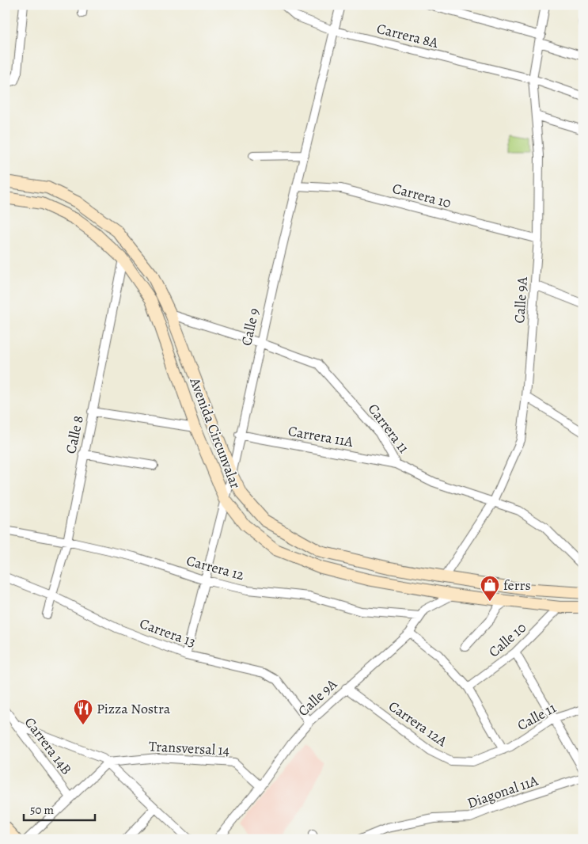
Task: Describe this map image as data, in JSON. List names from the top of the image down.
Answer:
{
  "streets": {
    "main road": ["Avenida Circunvalar"],
    "street": [
      "Carrera 8A",
      "Carrera 10",
      "Calle 9A",
      "Calle 9",
      "Carrera 11",
      "Calle 8",
      "Carrera 11A",
      "Carrera 12",
      "Carrera 13",
      "Calle 10",
      "Calle 11",
      "Carrera 12A",
      "Carrera 14B",
      "Transversal 14",
      "Diagonal 11A"
    ]
  },
  "crossings": [
    ["Carrera 8A", "Calle 9A"],
    ["Carrera 8A", "Calle 9"],
    ["Carrera 10", "Calle 9A"],
    ["Carrera 10", "Calle 9"],
    ["Calle 9A", "Carrera 11"],
    ["Calle 9A", "Avenida Circunvalar"],
    ["Calle 9A", "Carrera 12"],
    ["Calle 9A", "Carrera 13"],
    ["Calle 9A", "Carrera 12A"],
    ["Calle 9A", "Transversal 14"],
    ["Calle 9", "Carrera 11"],
    ["Calle 9", "Avenida Circunvalar"],
    ["Calle 9", "Carrera 11A"],
    ["Calle 9", "Carrera 12"],
    ["Calle 9", "Carrera 13"],
    ["Carrera 11", "Avenida Circunvalar"],
    ["Carrera 11", "Carrera 11A"],
    ["Avenida Circunvalar", "Calle 8"],
    ["Avenida Circunvalar", "Calle 10"],
    ["Calle 8", "Carrera 12"],
    ["Calle 8", "Carrera 13"],
    ["Calle 11", "Carrera 12A"]
  ],
  "places": {
    "shop": ["ferrs"],
    "restaurant": ["Pizza Nostra"]
  },
  "scale_bar": "50 m"
}
